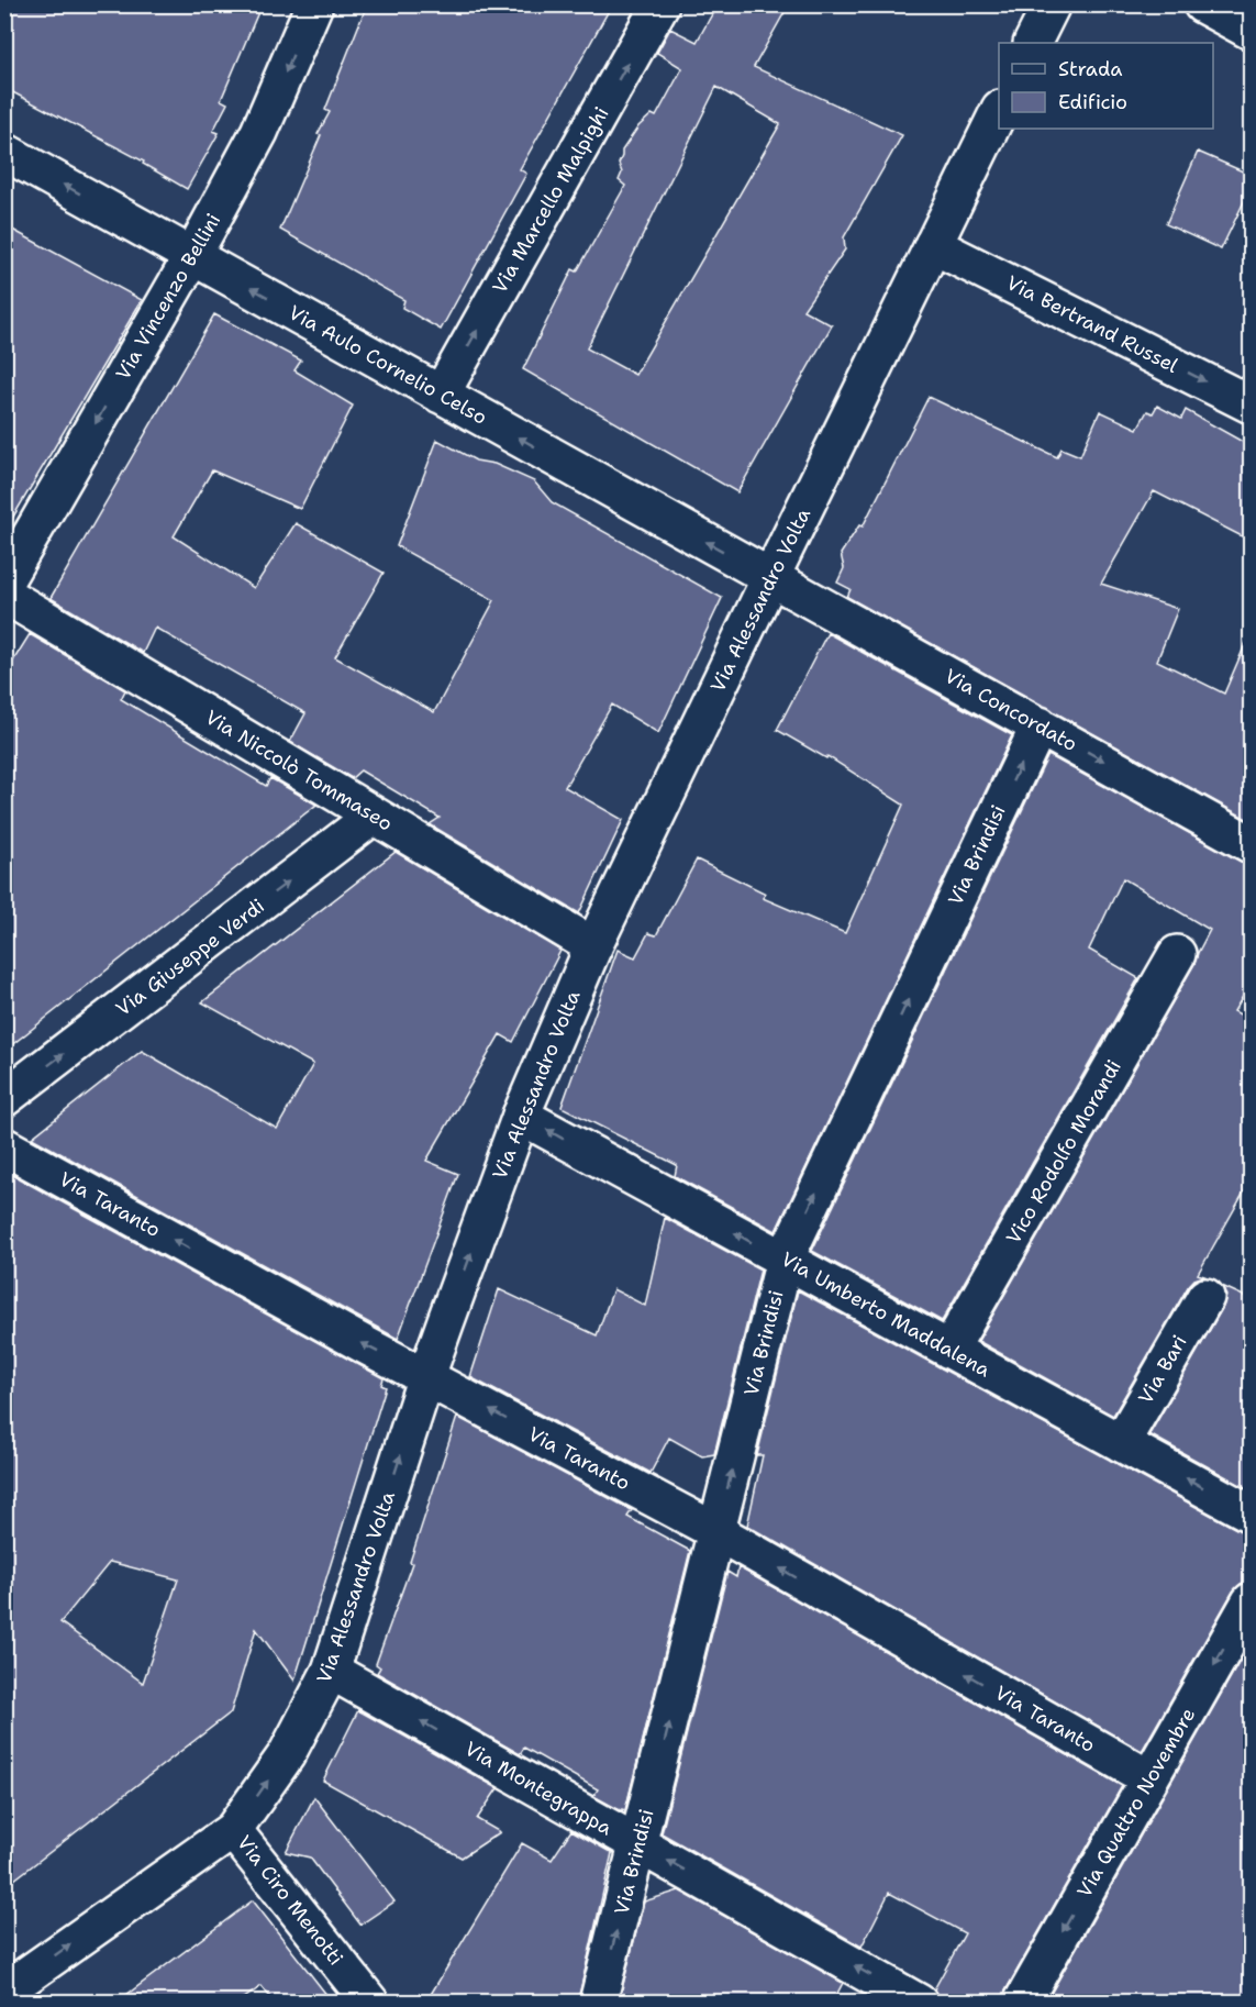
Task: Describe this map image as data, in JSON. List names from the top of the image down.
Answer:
{
  "streets": {
    "street": [
      "Via Marcello Malpighi",
      "Via Vincenzo Bellini",
      "Via Bertrand Russel",
      "Via Aulo Cornelio Celso",
      "Via Alessandro Volta",
      "Via Concordato",
      "Via Niccolò Tommaseo",
      "Via Brindisi",
      "Via Giuseppe Verdi",
      "Vico Rodolfo Morandi",
      "Via Taranto",
      "Via Umberto Maddalena",
      "Via Bari",
      "Via Montegrappa",
      "Via Quattro Novembre",
      "Via Ciro Menotti"
    ]
  },
  "crossings": [
    ["Via Marcello Malpighi", "Via Aulo Cornelio Celso"],
    ["Via Vincenzo Bellini", "Via Aulo Cornelio Celso"],
    ["Via Bertrand Russel", "Via Alessandro Volta"],
    ["Via Aulo Cornelio Celso", "Via Alessandro Volta"],
    ["Via Aulo Cornelio Celso", "Via Concordato"],
    ["Via Alessandro Volta", "Via Concordato"],
    ["Via Alessandro Volta", "Via Niccolò Tommaseo"],
    ["Via Alessandro Volta", "Via Taranto"],
    ["Via Alessandro Volta", "Via Umberto Maddalena"],
    ["Via Alessandro Volta", "Via Montegrappa"],
    ["Via Alessandro Volta", "Via Ciro Menotti"],
    ["Via Concordato", "Via Brindisi"],
    ["Via Niccolò Tommaseo", "Via Giuseppe Verdi"],
    ["Via Brindisi", "Via Taranto"],
    ["Via Brindisi", "Via Umberto Maddalena"],
    ["Via Brindisi", "Via Montegrappa"],
    ["Vico Rodolfo Morandi", "Via Umberto Maddalena"],
    ["Via Taranto", "Via Quattro Novembre"],
    ["Via Umberto Maddalena", "Via Bari"]
  ],
  "one_way": [
    "Via Marcello Malpighi",
    "Via Vincenzo Bellini",
    "Via Bertrand Russel",
    "Via Aulo Cornelio Celso",
    "Via Alessandro Volta",
    "Via Concordato",
    "Via Brindisi",
    "Via Giuseppe Verdi",
    "Via Taranto",
    "Via Umberto Maddalena",
    "Via Montegrappa",
    "Via Quattro Novembre"
  ],
  "legend": ["Strada", "Edificio"]
}
